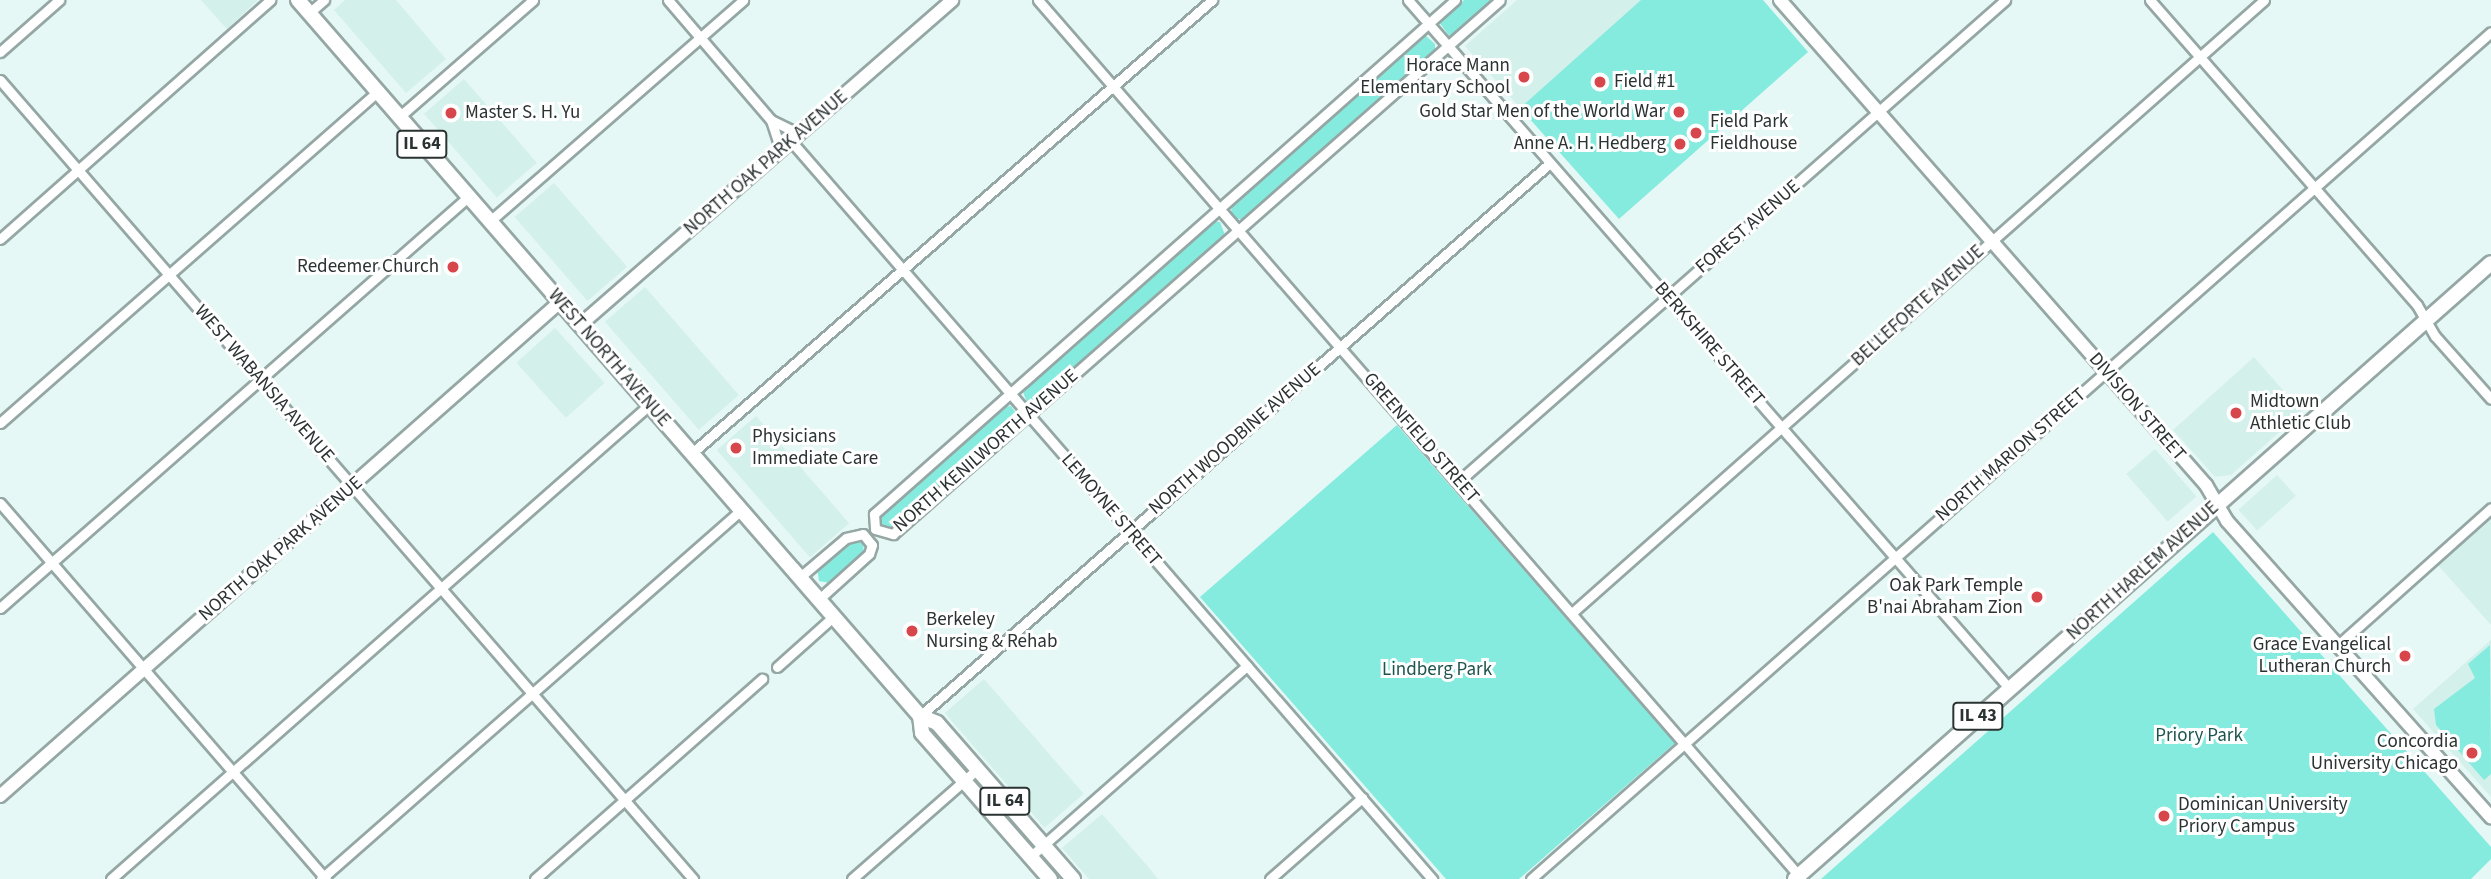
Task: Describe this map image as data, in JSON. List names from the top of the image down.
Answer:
{
  "streets": {
    "main road": [
      "IL 64",
      "WEST NORTH AVENUE",
      "NORTH HARLEM AVENUE",
      "IL 43"
    ],
    "street": [
      "NORTH OAK PARK AVENUE",
      "FOREST AVENUE",
      "BELLEFORTE AVENUE",
      "BERKSHIRE STREET",
      "WEST WABANSIA AVENUE",
      "DIVISION STREET",
      "GREENFIELD STREET",
      "NORTH WOODBINE AVENUE",
      "NORTH KENILWORTH AVENUE",
      "NORTH MARION STREET",
      "LEMOYNE STREET"
    ]
  },
  "crossings": [
    ["NORTH OAK PARK AVENUE", "WEST NORTH AVENUE"],
    ["NORTH OAK PARK AVENUE", "WEST WABANSIA AVENUE"],
    ["NORTH OAK PARK AVENUE", "LEMOYNE STREET"],
    ["FOREST AVENUE", "BERKSHIRE STREET"],
    ["FOREST AVENUE", "DIVISION STREET"],
    ["FOREST AVENUE", "GREENFIELD STREET"],
    ["BELLEFORTE AVENUE", "BERKSHIRE STREET"],
    ["BELLEFORTE AVENUE", "DIVISION STREET"],
    ["BELLEFORTE AVENUE", "GREENFIELD STREET"],
    ["BERKSHIRE STREET", "NORTH WOODBINE AVENUE"],
    ["BERKSHIRE STREET", "NORTH KENILWORTH AVENUE"],
    ["BERKSHIRE STREET", "NORTH MARION STREET"],
    ["BERKSHIRE STREET", "NORTH HARLEM AVENUE"],
    ["WEST NORTH AVENUE", "NORTH WOODBINE AVENUE"],
    ["DIVISION STREET", "NORTH MARION STREET"],
    ["DIVISION STREET", "NORTH HARLEM AVENUE"],
    ["GREENFIELD STREET", "NORTH WOODBINE AVENUE"],
    ["GREENFIELD STREET", "NORTH KENILWORTH AVENUE"],
    ["GREENFIELD STREET", "NORTH MARION STREET"],
    ["GREENFIELD STREET", "NORTH HARLEM AVENUE"],
    ["NORTH WOODBINE AVENUE", "LEMOYNE STREET"],
    ["NORTH KENILWORTH AVENUE", "LEMOYNE STREET"]
  ],
  "parks": ["Lindberg Park", "Priory Park"],
  "places": [
    "Horace Mann Elementary School",
    "Field #1",
    "Gold Star Men of the World War",
    "Master S. H. Yu",
    "Field Park Fieldhouse",
    "Anne A. H. Hedberg",
    "Redeemer Church",
    "Midtown Athletic Club",
    "Physicians Immediate Care",
    "Oak Park Temple B'nai Abraham Zion",
    "Berkeley Nursing & Rehab",
    "Grace Evangelical Lutheran Church",
    "Concordia University Chicago",
    "Dominican University Priory Campus"
  ]
}
